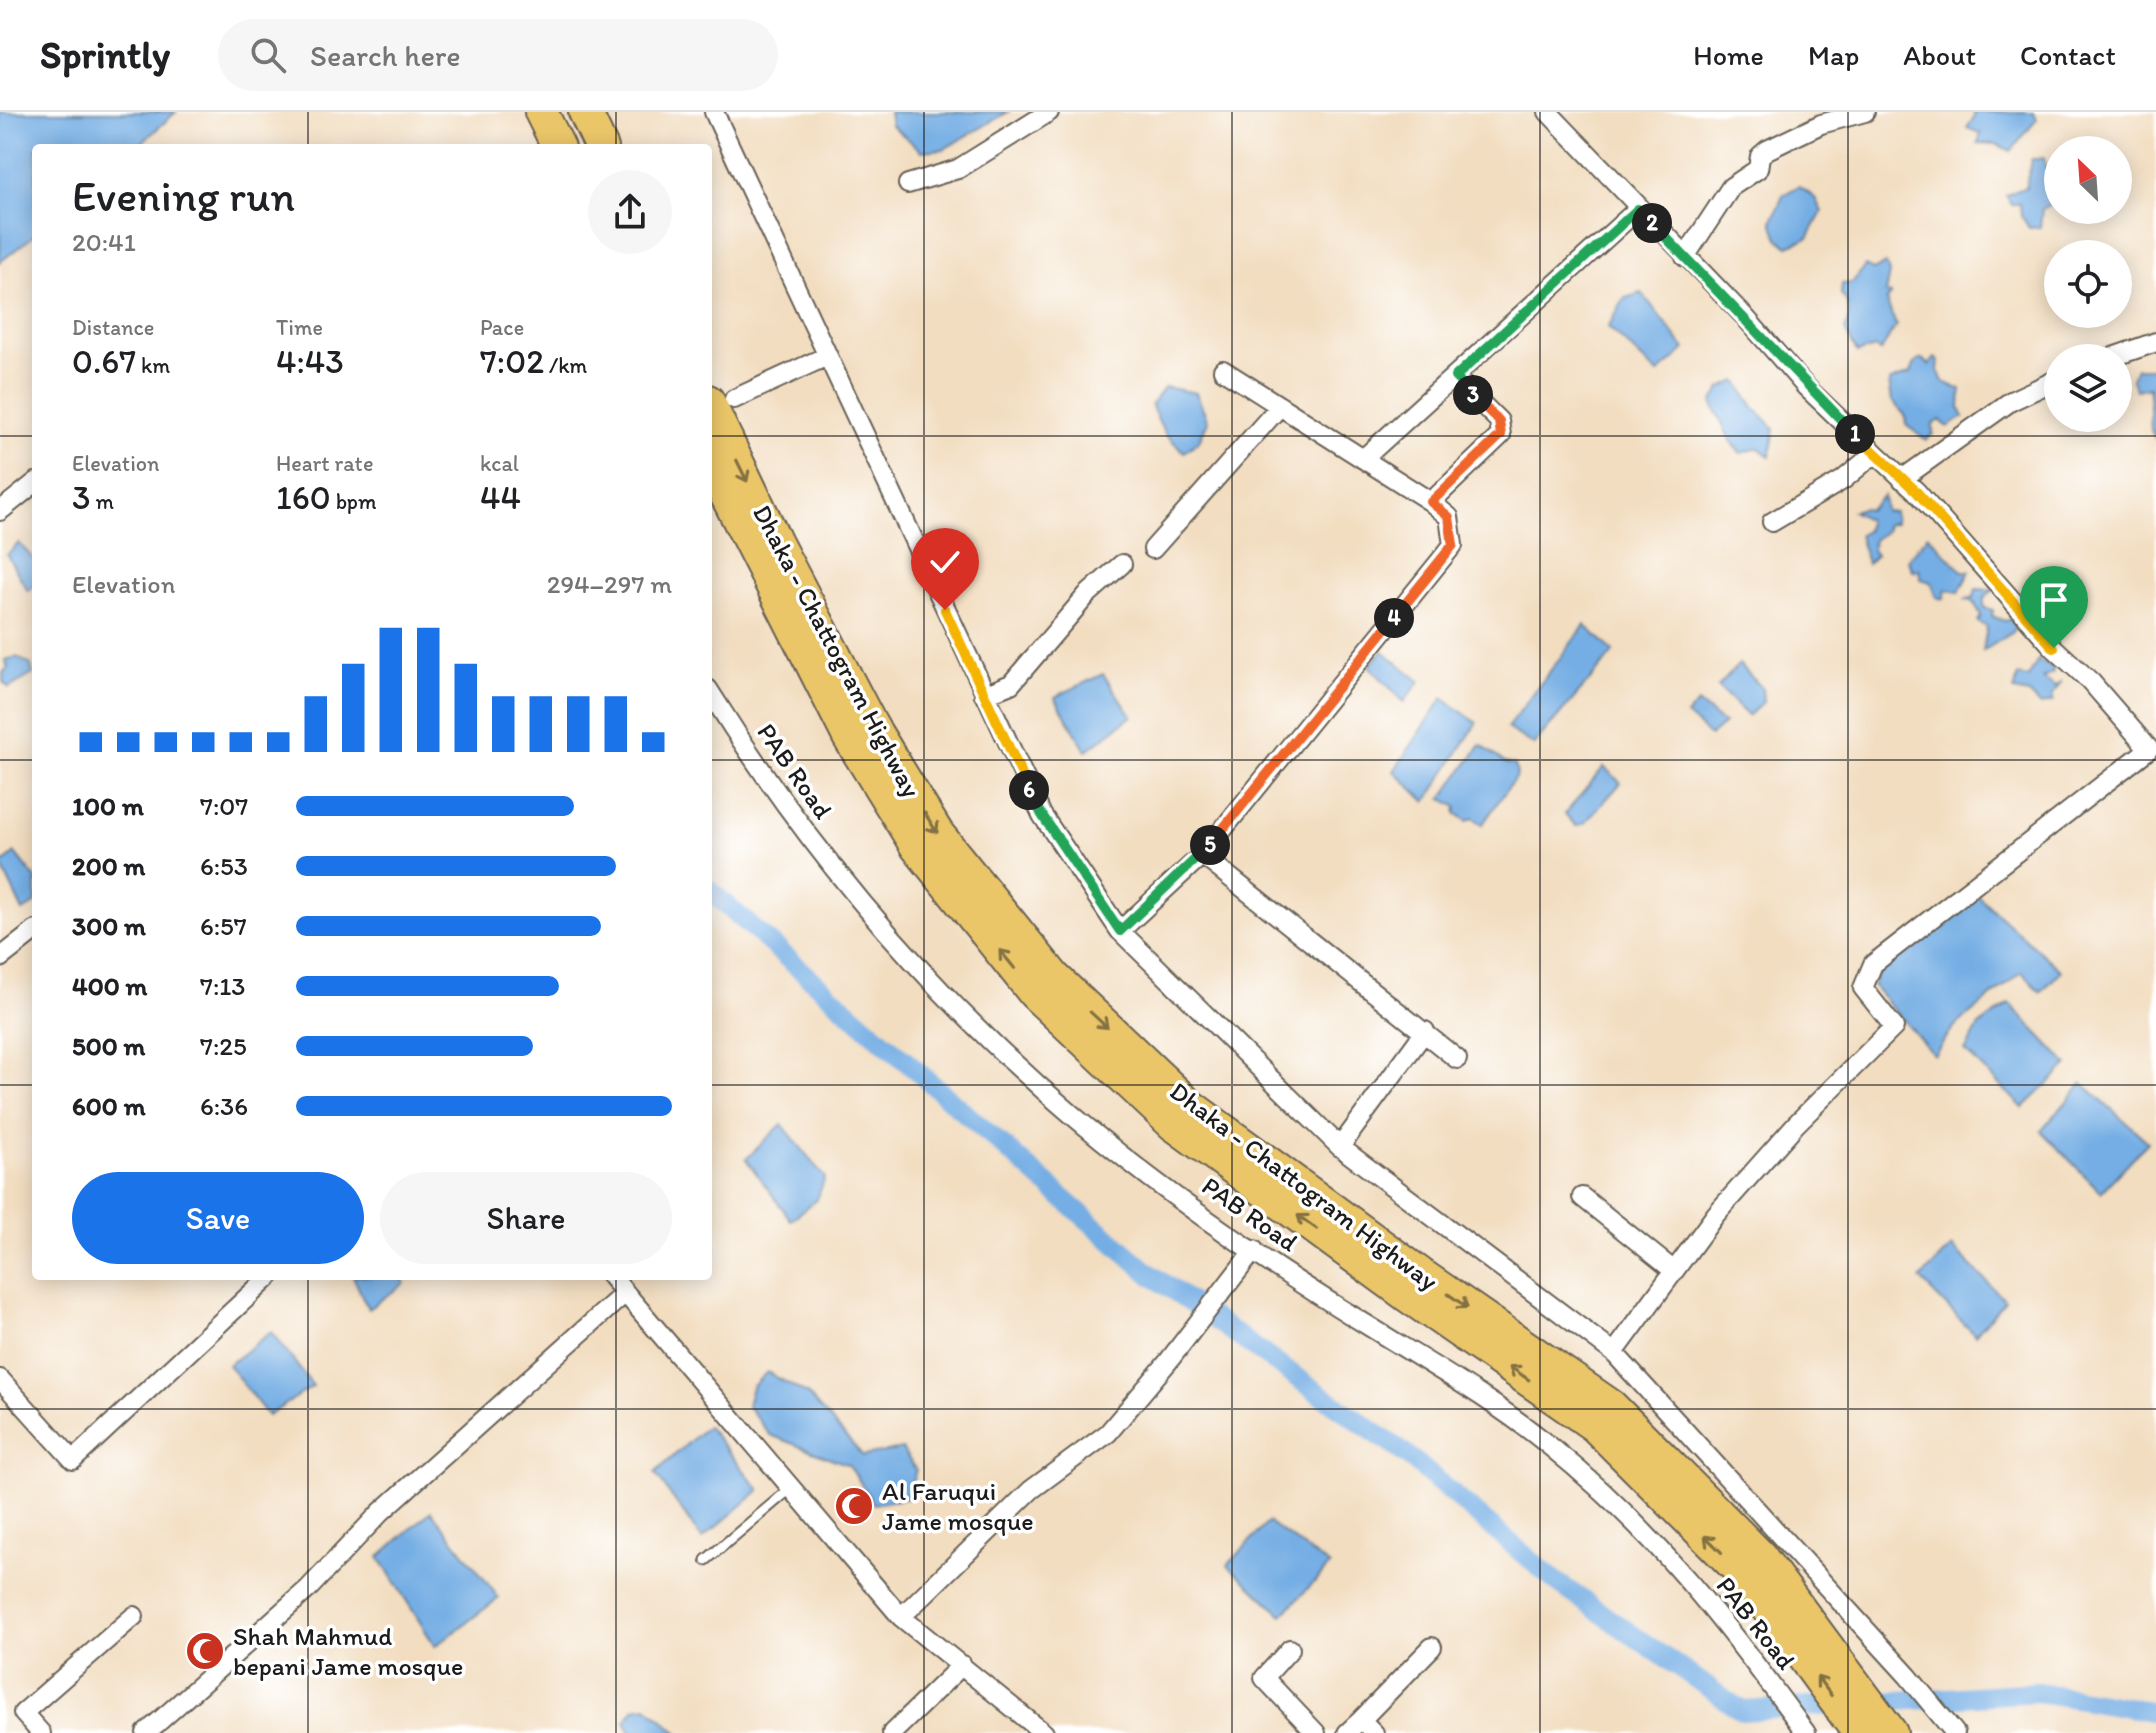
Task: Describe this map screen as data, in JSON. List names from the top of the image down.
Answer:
{
  "streets": {
    "highway": ["Dhaka - Chattogram Highway"],
    "street": ["PAB Road"]
  },
  "places": {
    "mosque": ["Al Faruqui Jame mosque", "Shah Mahmud bepani Jame mosque"]
  },
  "north": "top left",
  "page": {
    "header": "Sprintly",
    "search": "Search here",
    "nav": [
      "Home",
      "Map",
      "About",
      "Contact"
    ],
    "heading": ["Evening run", "20:41"],
    "pins": [
      "2",
      "3",
      "1",
      "4",
      "6",
      "5"
    ],
    "stats": [
      ["Distance", "0.67 km"],
      ["Time", "4:43"],
      ["Pace", "7:02 /km"],
      ["Elevation", "3 m"],
      ["Heart rate", "160 bpm"],
      ["kcal", "44"]
    ],
    "chart": ["Elevation", "294–297 m"],
    "list": [
      {
        "name": "100 m",
        "note": "7:07"
      },
      {
        "name": "200 m",
        "note": "6:53"
      },
      {
        "name": "300 m",
        "note": "6:57"
      },
      {
        "name": "400 m",
        "note": "7:13"
      },
      {
        "name": "500 m",
        "note": "7:25"
      },
      {
        "name": "600 m",
        "note": "6:36"
      }
    ],
    "buttons": ["Save", "Share"]
  }
}
